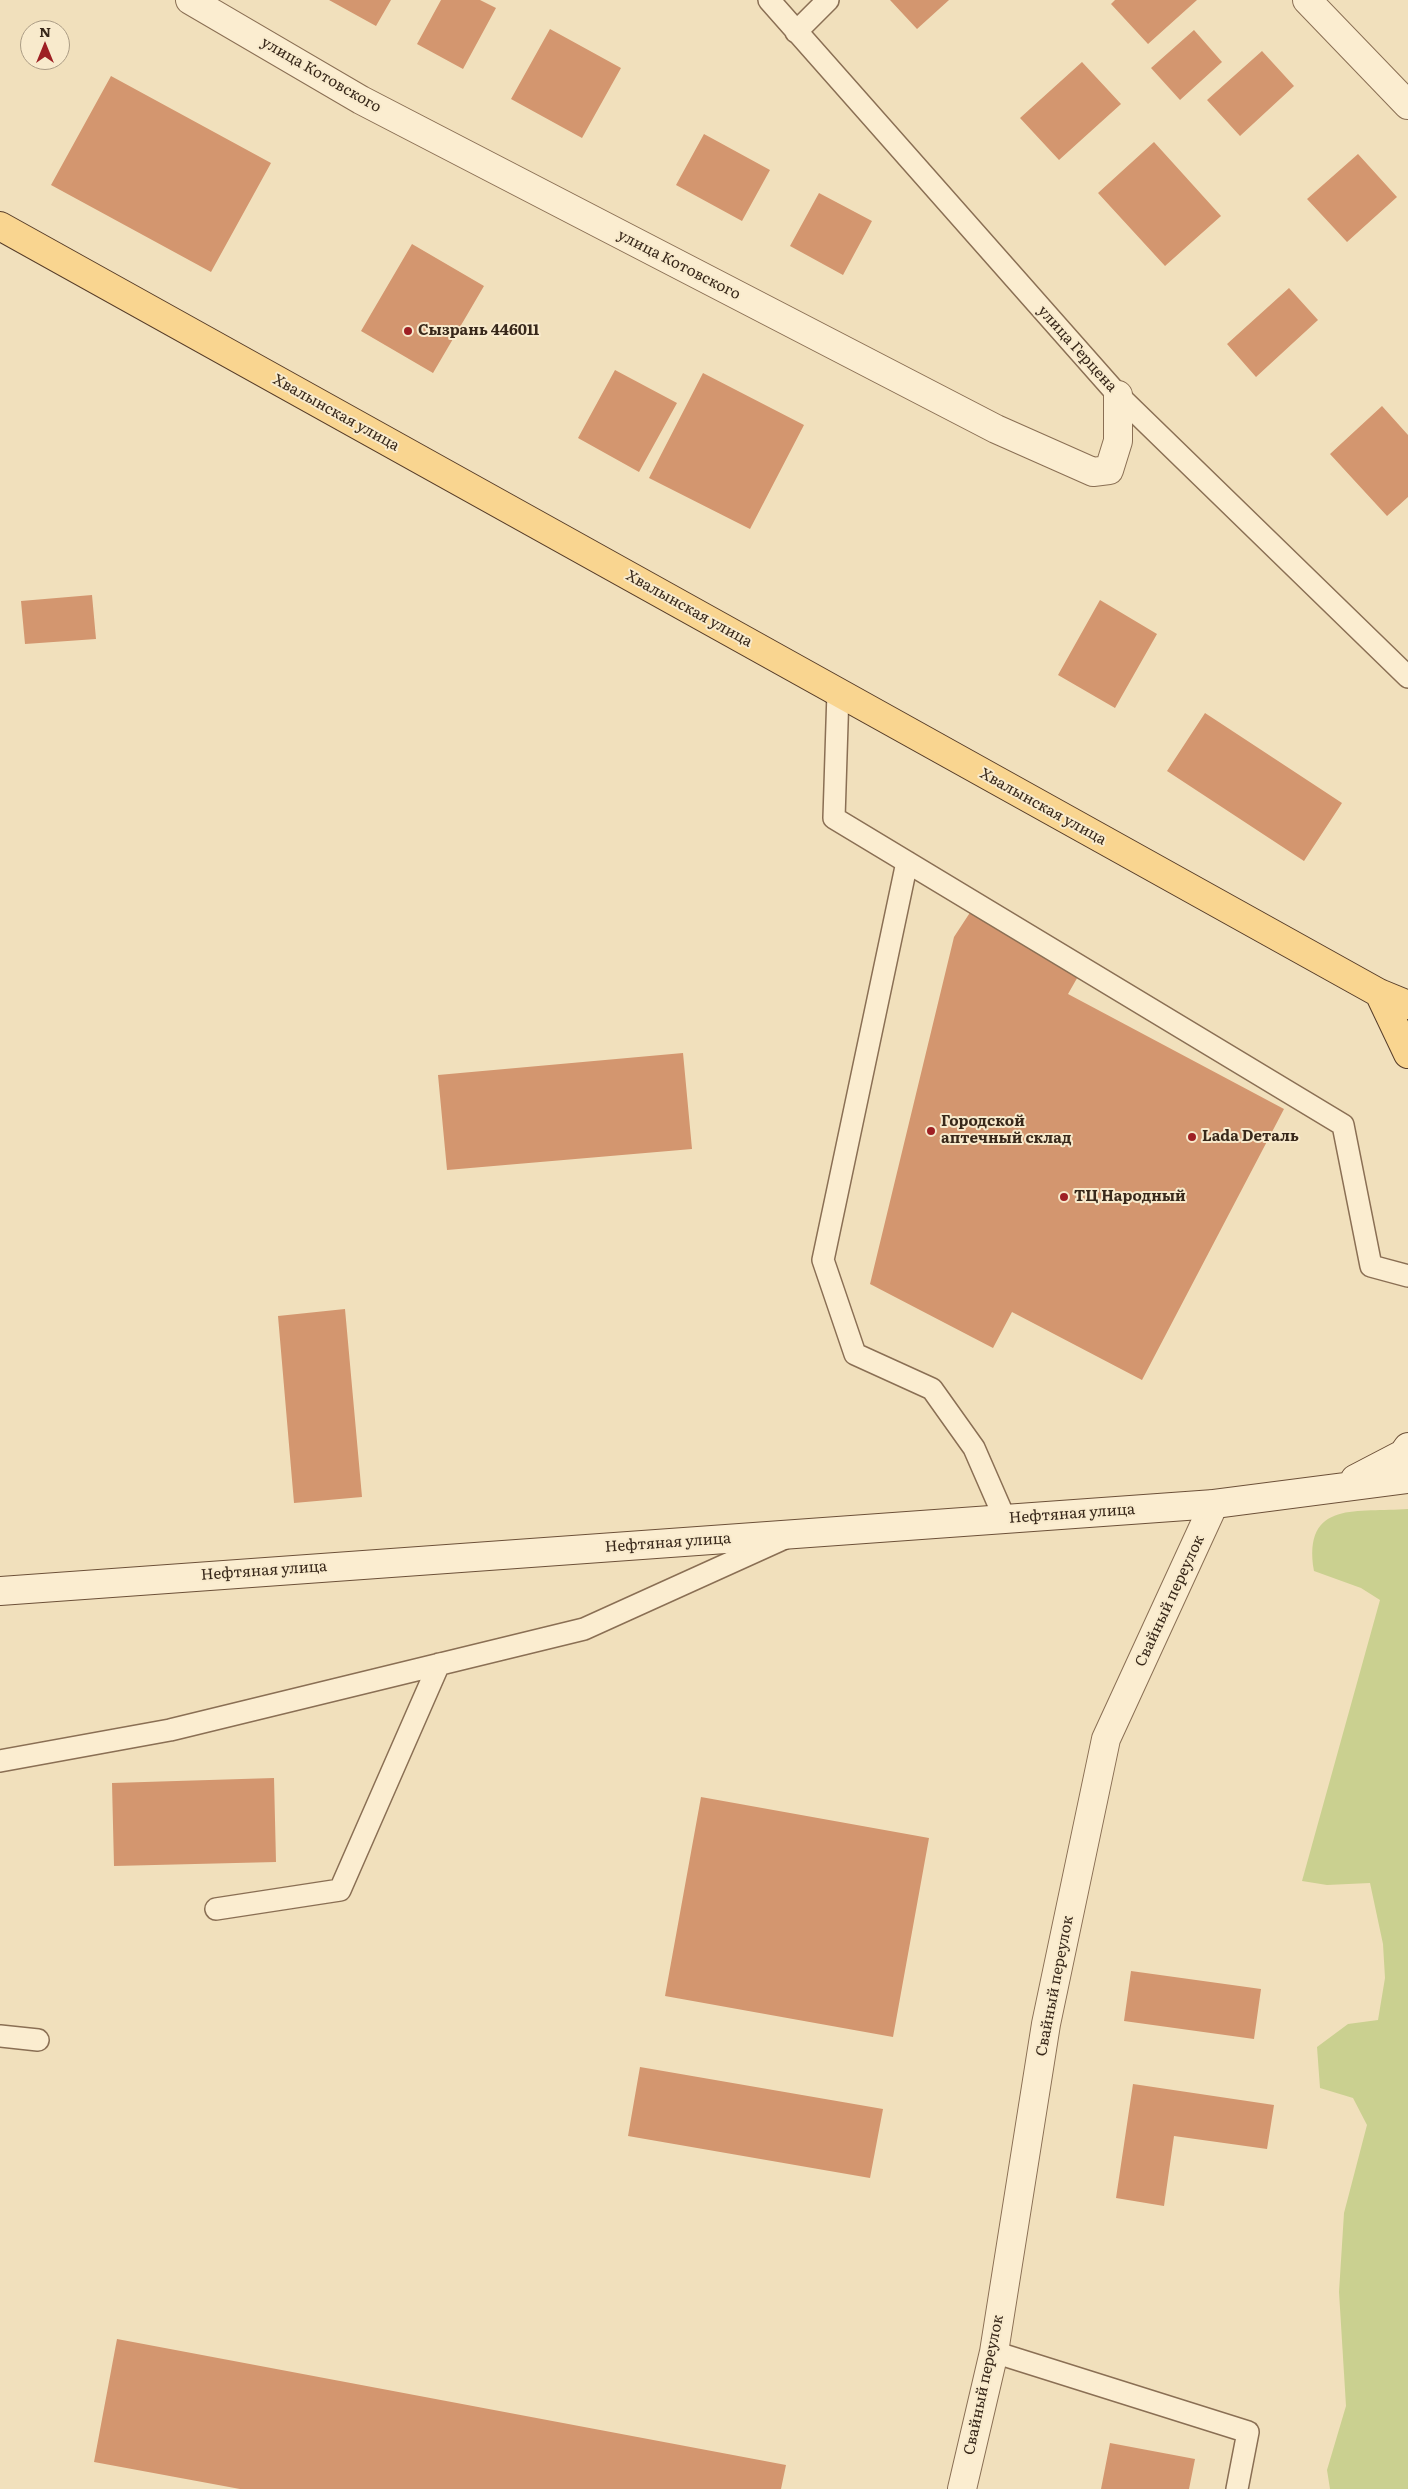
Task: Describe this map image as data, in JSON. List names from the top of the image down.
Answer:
{
  "streets": {
    "main road": ["Хвалынская улица"],
    "street": ["улица Котовского", "Нефтяная улица", "Свайный переулок"],
    "lane": ["улица Герцена"]
  },
  "crossings": [
    ["улица Котовского", "улица Герцена"],
    ["Нефтяная улица", "Свайный переулок"]
  ],
  "places": [
    "Сызрань 446011",
    "Городской аптечный склад",
    "Lada Dеталь",
    "ТЦ Народный"
  ],
  "north": "top"
}
